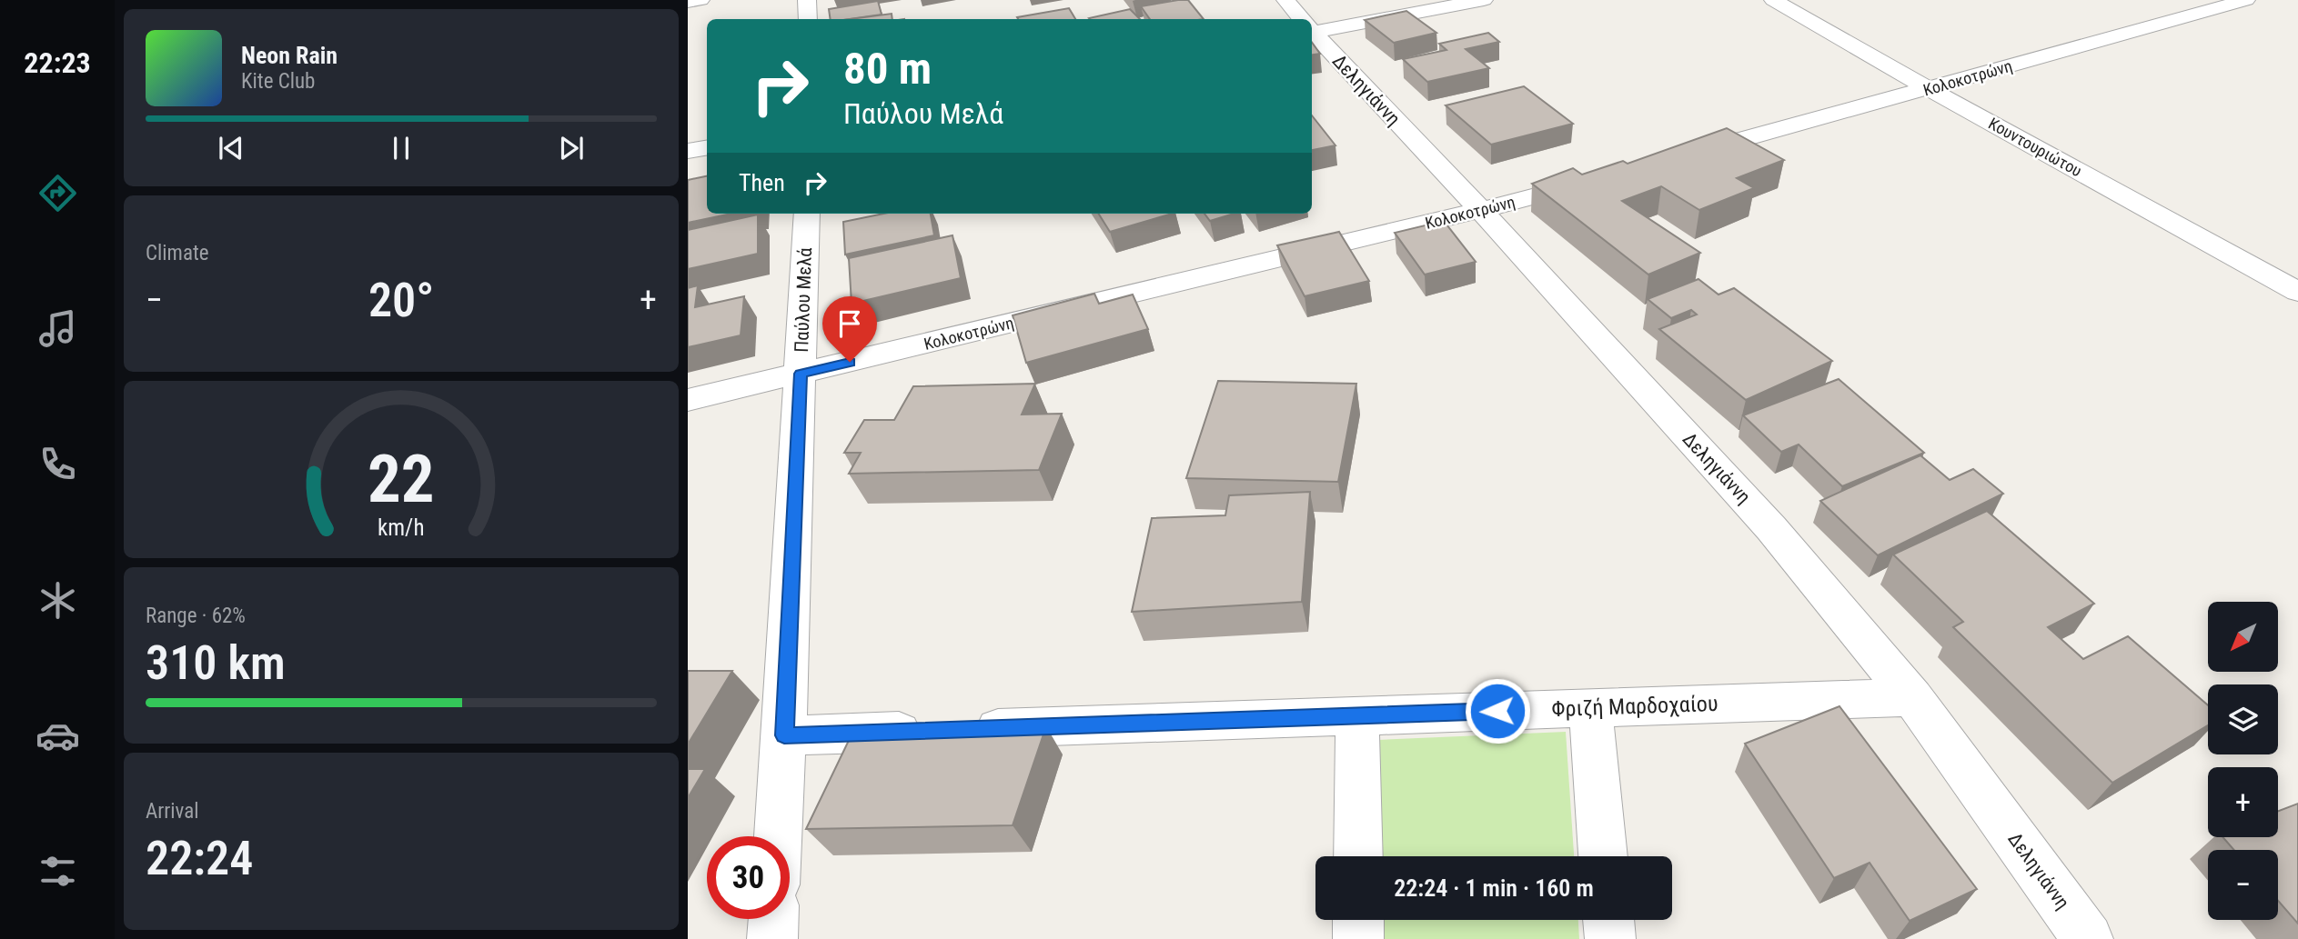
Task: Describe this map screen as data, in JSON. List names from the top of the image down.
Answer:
{
  "streets": {
    "street": [
      "Κολοκοτρώνη",
      "Δεληγιάννη",
      "Κουντουριώτου",
      "Παύλου Μελά",
      "Φριζή Μαρδοχαίου"
    ]
  },
  "crossings": [
    ["Κολοκοτρώνη", "Δεληγιάννη"],
    ["Κολοκοτρώνη", "Κουντουριώτου"],
    ["Κολοκοτρώνη", "Παύλου Μελά"],
    ["Δεληγιάννη", "Φριζή Μαρδοχαίου"],
    ["Παύλου Μελά", "Φριζή Μαρδοχαίου"]
  ],
  "north": "bottom left",
  "page": {
    "tabs": "22:23",
    "turn": ["80 m", "Παύλου Μελά"],
    "song": ["Neon Rain", "Kite Club"],
    "then": "Then",
    "tile": [
      "Climate",
      ["Range · 62%", "310 km"],
      ["Arrival", "22:24"]
    ],
    "heat": ["−", "20°", "+"],
    "map_buttons": ["+", "−"],
    "limit": "30",
    "trip": "22:24 · 1 min · 160 m",
    "gauge": ["22", "km/h"]
  }
}
